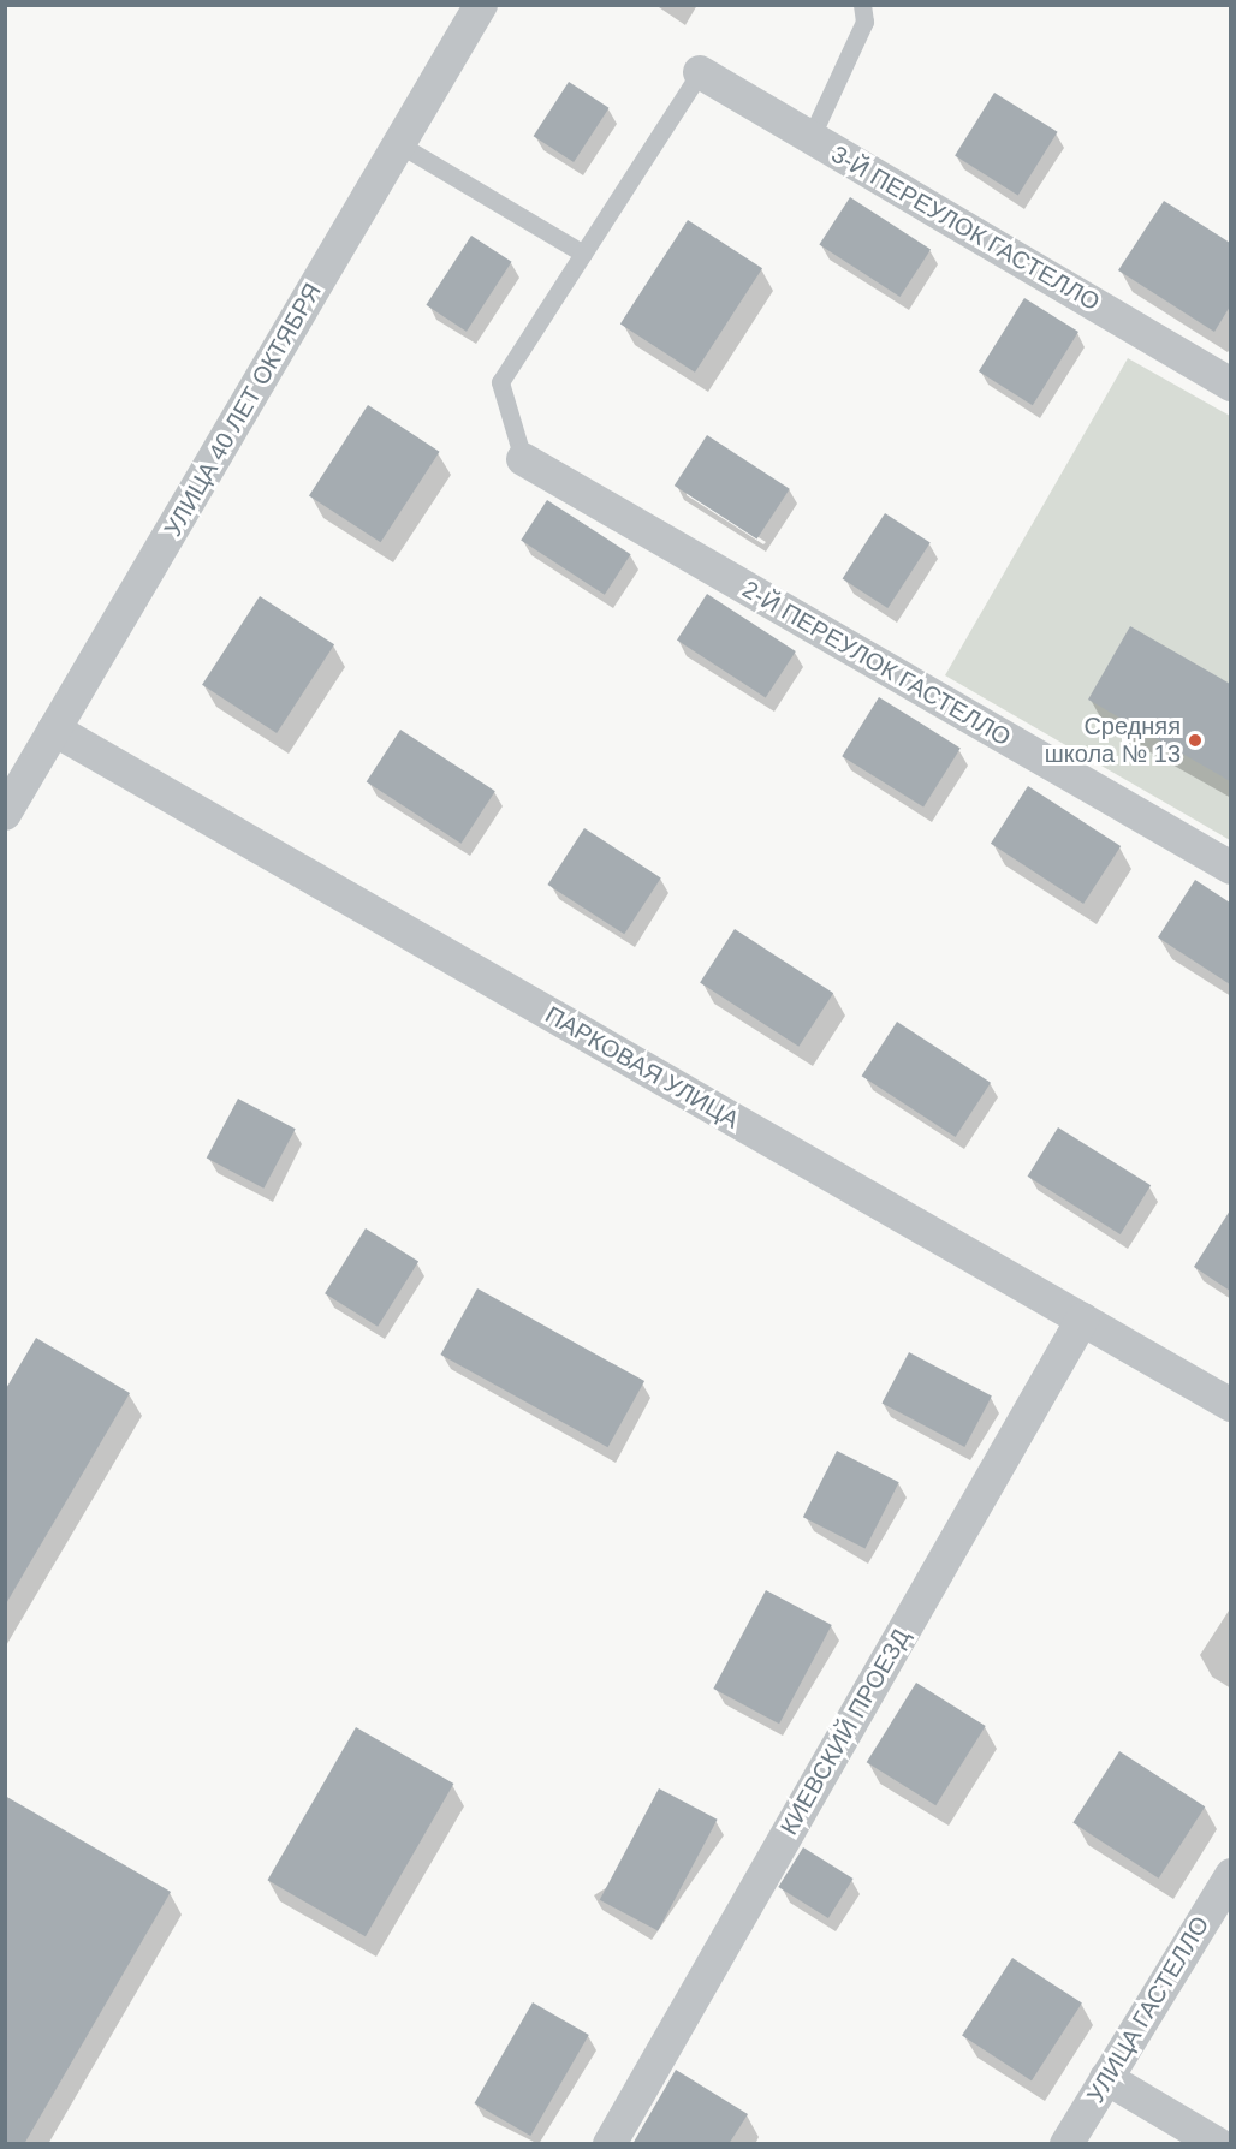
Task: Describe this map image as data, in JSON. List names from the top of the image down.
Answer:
{
  "streets": {
    "street": [
      "3-Й ПЕРЕУЛОК ГАСТЕЛЛО",
      "УЛИЦА 40 ЛЕТ ОКТЯБРЯ",
      "2-Й ПЕРЕУЛОК ГАСТЕЛЛО",
      "ПАРКОВАЯ УЛИЦА",
      "КИЕВСКИЙ ПРОЕЗД",
      "УЛИЦА ГАСТЕЛЛО"
    ]
  },
  "crossings": [
    ["УЛИЦА 40 ЛЕТ ОКТЯБРЯ", "ПАРКОВАЯ УЛИЦА"],
    ["ПАРКОВАЯ УЛИЦА", "КИЕВСКИЙ ПРОЕЗД"]
  ],
  "places": ["Средняя школа № 13"]
}
